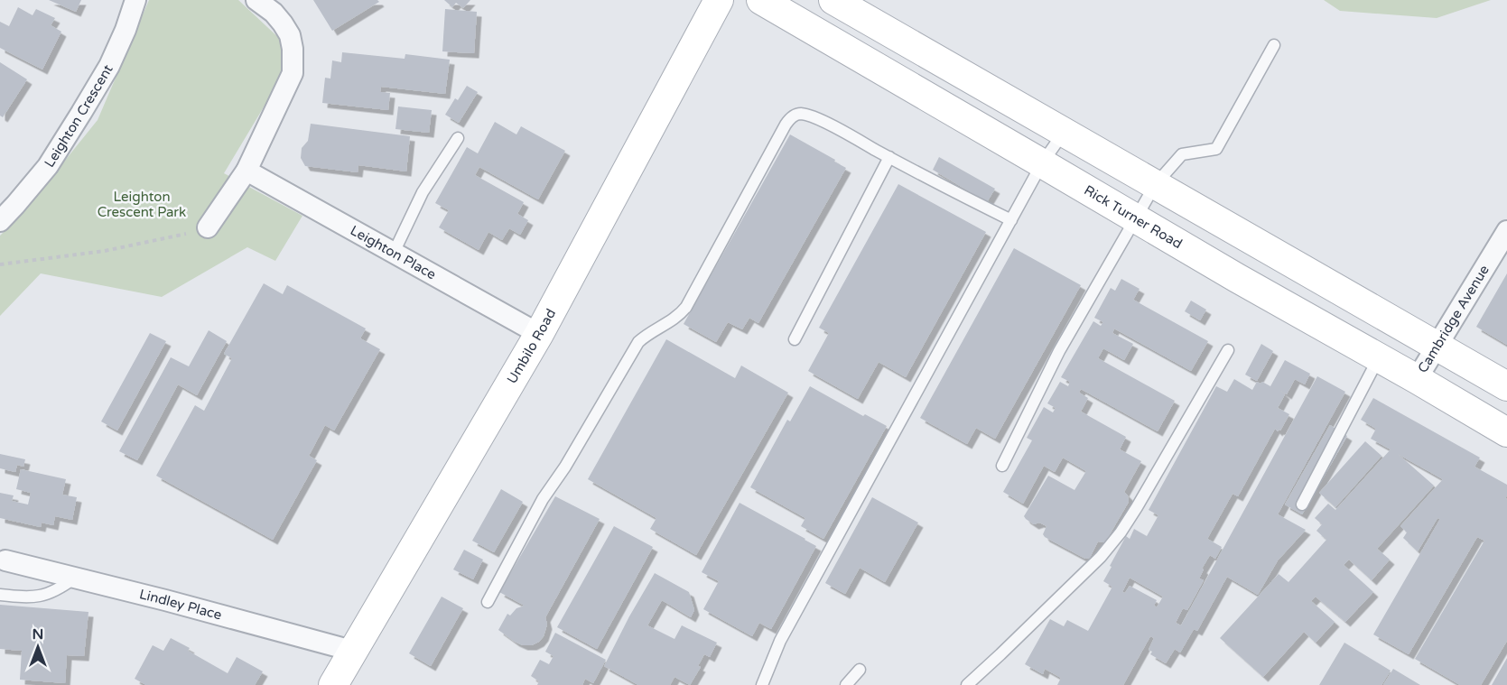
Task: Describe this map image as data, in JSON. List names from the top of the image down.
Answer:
{
  "streets": {
    "main road": ["Rick Turner Road", "Umbilo Road"],
    "street": [
      "Leighton Crescent",
      "Leighton Place",
      "Cambridge Avenue",
      "Lindley Place"
    ]
  },
  "crossings": [
    ["Rick Turner Road", "Cambridge Avenue"],
    ["Leighton Place", "Umbilo Road"],
    ["Umbilo Road", "Lindley Place"]
  ],
  "parks": ["Leighton Crescent Park"],
  "north": "top"
}
